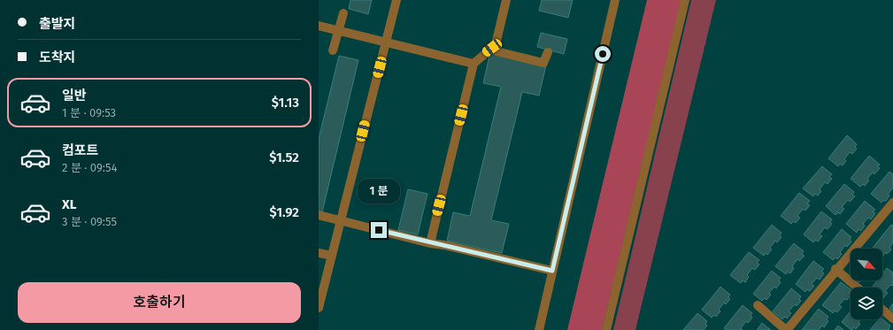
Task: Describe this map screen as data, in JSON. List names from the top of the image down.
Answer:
{
  "north": "bottom right",
  "page": {
    "banner": ["출발지", "도착지"],
    "list": [
      {
        "name": "일반",
        "note": "1 분 · 09:53",
        "value": "$1.13"
      },
      {
        "name": "컴포트",
        "note": "2 분 · 09:54",
        "value": "$1.52"
      },
      {
        "name": "XL",
        "note": "3 분 · 09:55",
        "value": "$1.92"
      }
    ],
    "bubble": "1 분",
    "buttons": "호출하기"
  }
}
